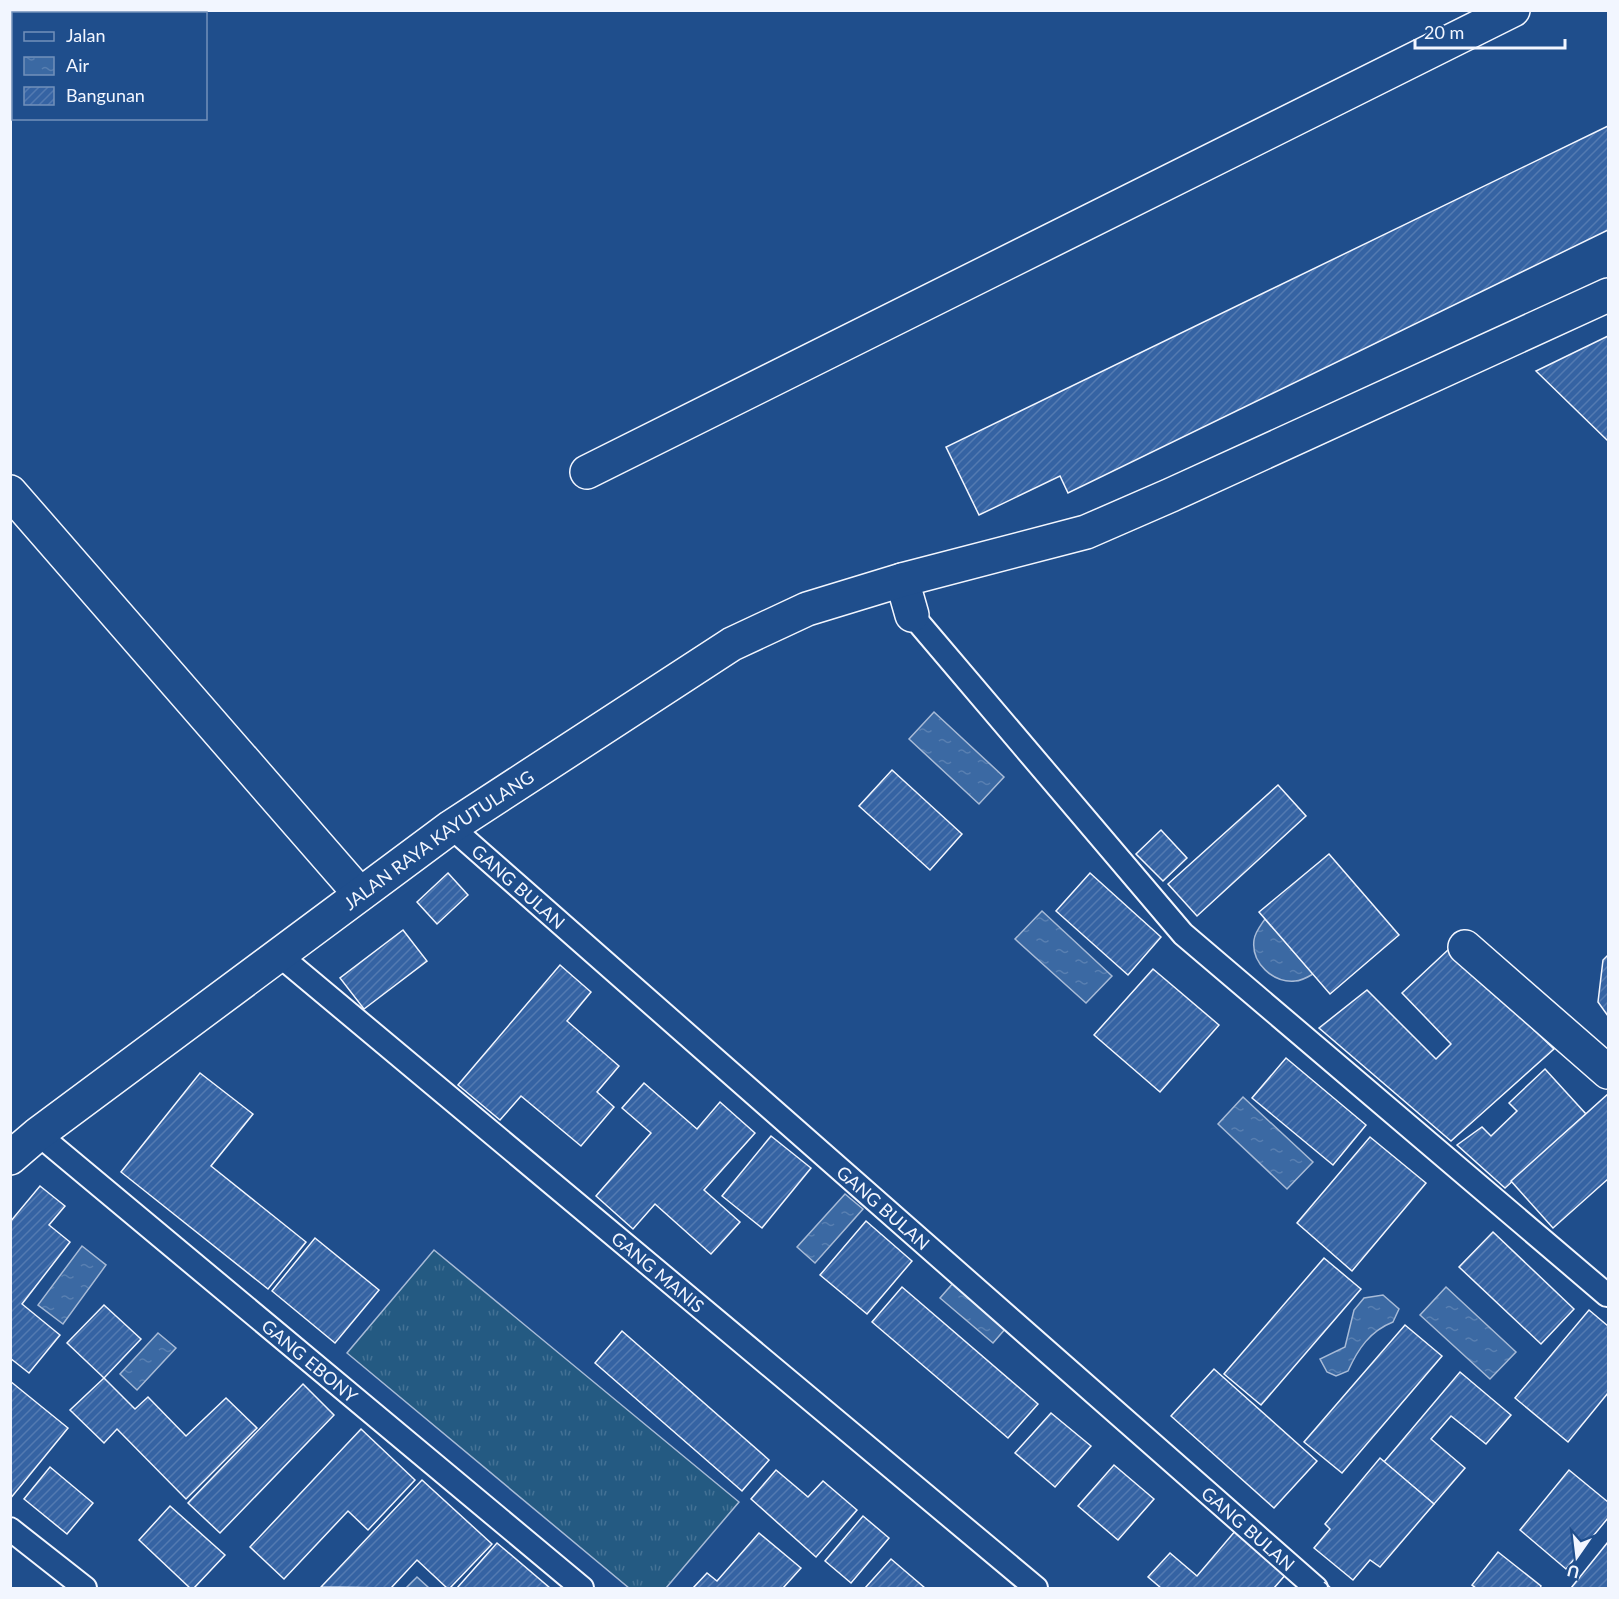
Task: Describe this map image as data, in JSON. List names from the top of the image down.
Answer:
{
  "streets": {
    "street": ["JALAN RAYA KAYUTULANG"],
    "lane": ["GANG BULAN", "GANG MANIS", "GANG EBONY"]
  },
  "crossings": [
    ["JALAN RAYA KAYUTULANG", "GANG BULAN"],
    ["JALAN RAYA KAYUTULANG", "GANG MANIS"],
    ["JALAN RAYA KAYUTULANG", "GANG EBONY"]
  ],
  "legend": ["Jalan", "Air", "Bangunan"],
  "scale_bar": "20 m",
  "north": "bottom"
}
